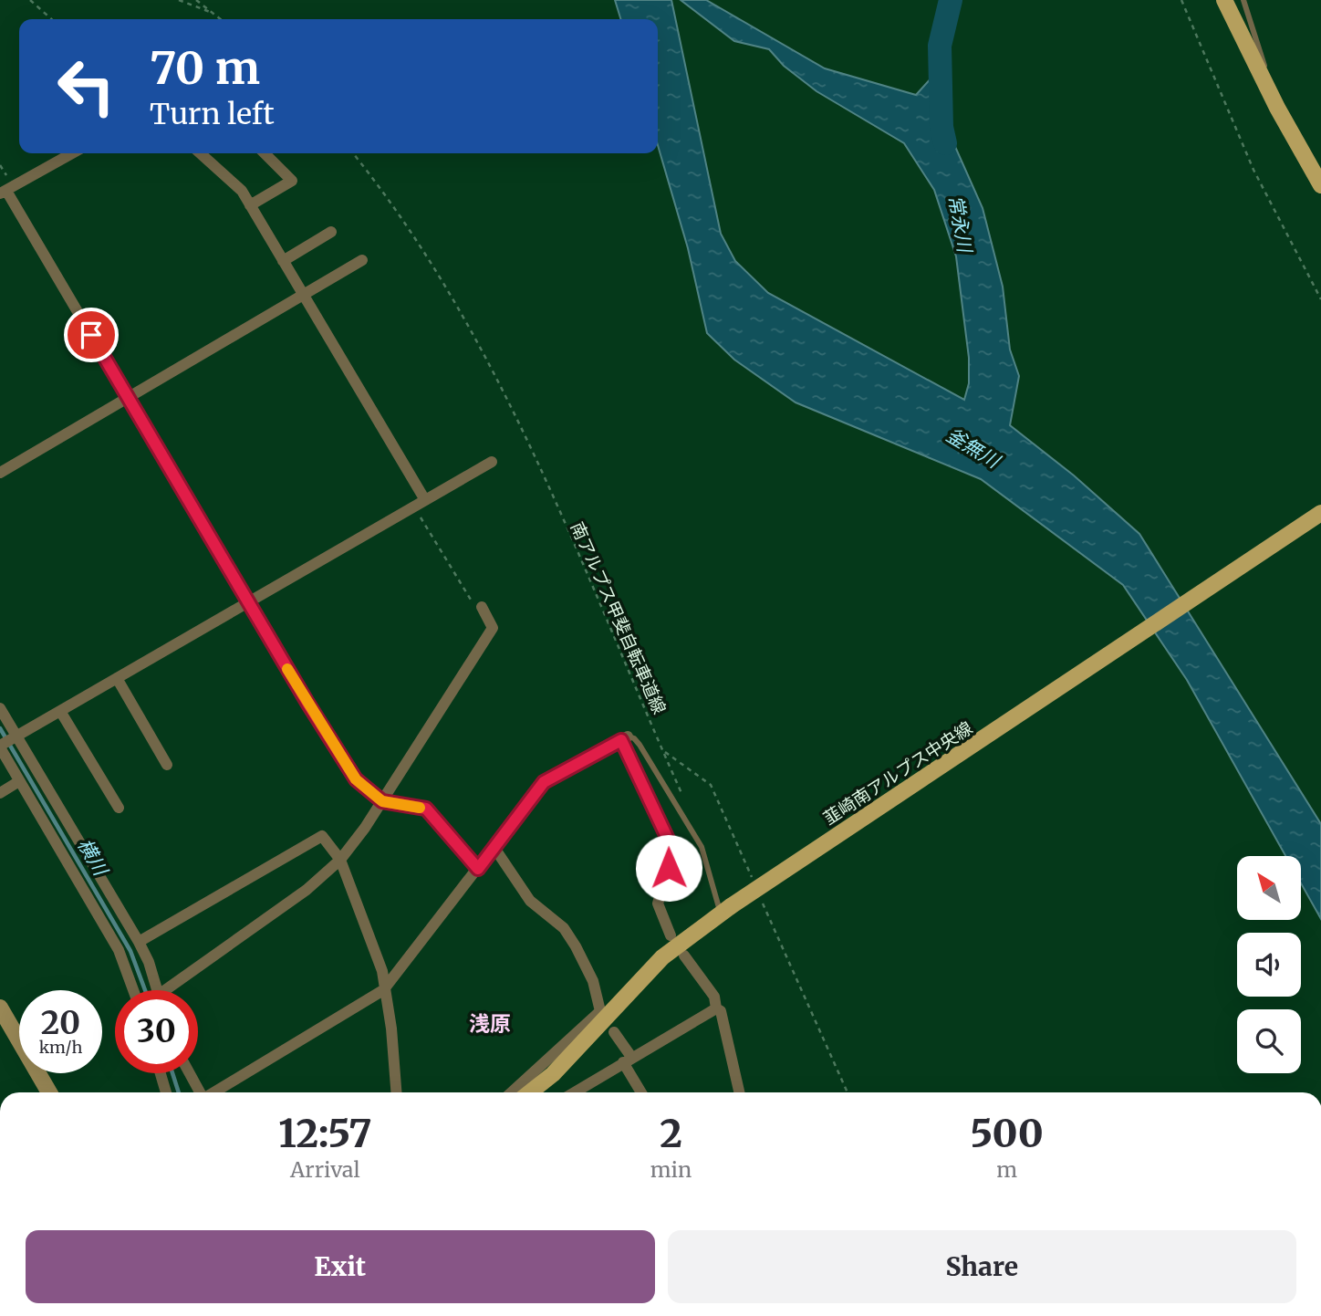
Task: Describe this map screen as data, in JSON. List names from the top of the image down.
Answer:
{
  "streets": {
    "main road": ["韮崎南アルプス中央線"],
    "path": ["南アルプス甲斐自転車道線"]
  },
  "districts": ["浅原"],
  "water": ["常永川", "釜無川", "横川"],
  "north": "top left",
  "page": {
    "turn": ["70 m", "Turn left"],
    "speed": "20 km/h",
    "limit": "30",
    "eta": [
      "12:57",
      "Arrival",
      "2",
      "min",
      "500",
      "m"
    ],
    "buttons": ["Exit", "Share"]
  }
}
